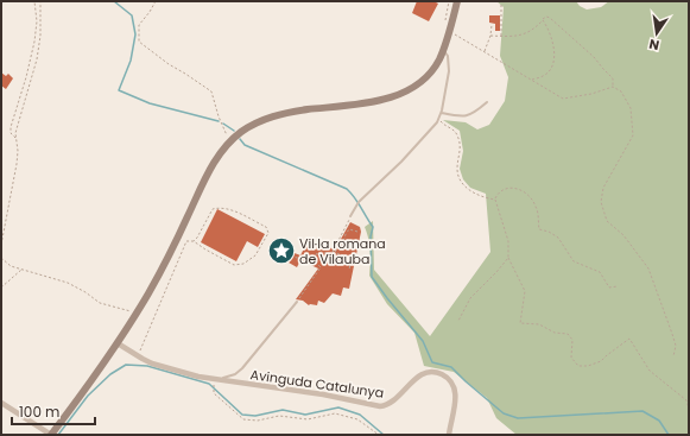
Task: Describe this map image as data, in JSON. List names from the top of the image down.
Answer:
{
  "streets": {
    "street": ["Avinguda Catalunya"]
  },
  "places": {
    "place": ["Vil·la romana de Vilauba"]
  },
  "scale_bar": "100 m",
  "north": "bottom"
}
